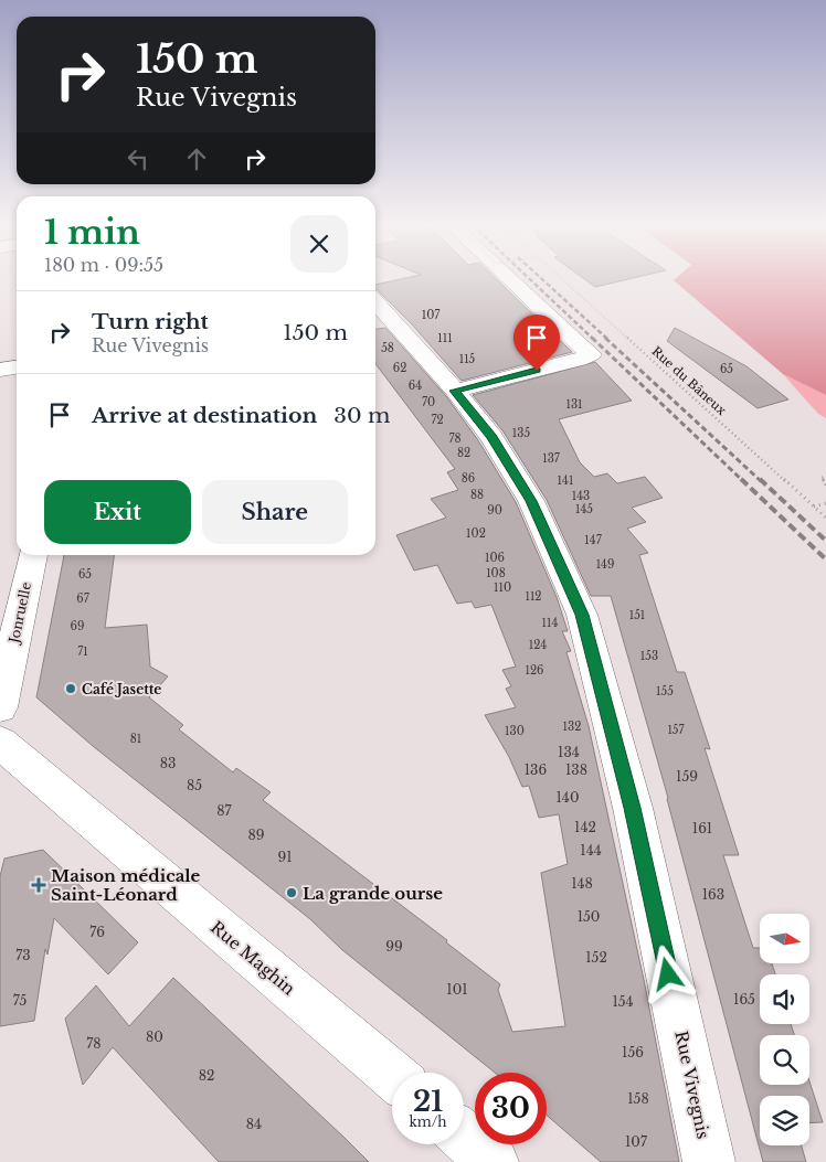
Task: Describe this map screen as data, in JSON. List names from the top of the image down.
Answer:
{
  "streets": {
    "street": ["Jonruelle", "Rue Maghin", "Rue Vivegnis"],
    "path": ["Rue du Bâneux"]
  },
  "places": {
    "other": ["Café Jasette", "La grande ourse"],
    "health": ["Maison médicale Saint-Léonard"]
  },
  "house_numbers": [
    "107",
    "111",
    "58",
    "115",
    "62",
    "65",
    "64",
    "70",
    "131",
    "72",
    "135",
    "78",
    "82",
    "137",
    "86",
    "141",
    "88",
    "143",
    "145",
    "90",
    "102",
    "147",
    "106",
    "149",
    "108",
    "65",
    "110",
    "112",
    "67",
    "151",
    "114",
    "69",
    "124",
    "71",
    "153",
    "126",
    "155",
    "132",
    "157",
    "130",
    "81",
    "134",
    "83",
    "136",
    "138",
    "159",
    "85",
    "140",
    "87",
    "142",
    "161",
    "89",
    "144",
    "91",
    "148",
    "163",
    "150",
    "76",
    "99",
    "73",
    "152",
    "101",
    "165",
    "75",
    "154",
    "80",
    "78",
    "156",
    "82",
    "158",
    "84",
    "107"
  ],
  "north": "right",
  "page": {
    "turn": ["150 m", "Rue Vivegnis"],
    "heading": ["1 min", "180 m · 09:55"],
    "list": [
      {
        "name": "Turn right",
        "note": "Rue Vivegnis",
        "value": "150 m"
      },
      {
        "name": "Arrive at destination",
        "value": "30 m"
      }
    ],
    "buttons": ["Exit", "Share"],
    "speed": "21 km/h",
    "limit": "30"
  }
}
